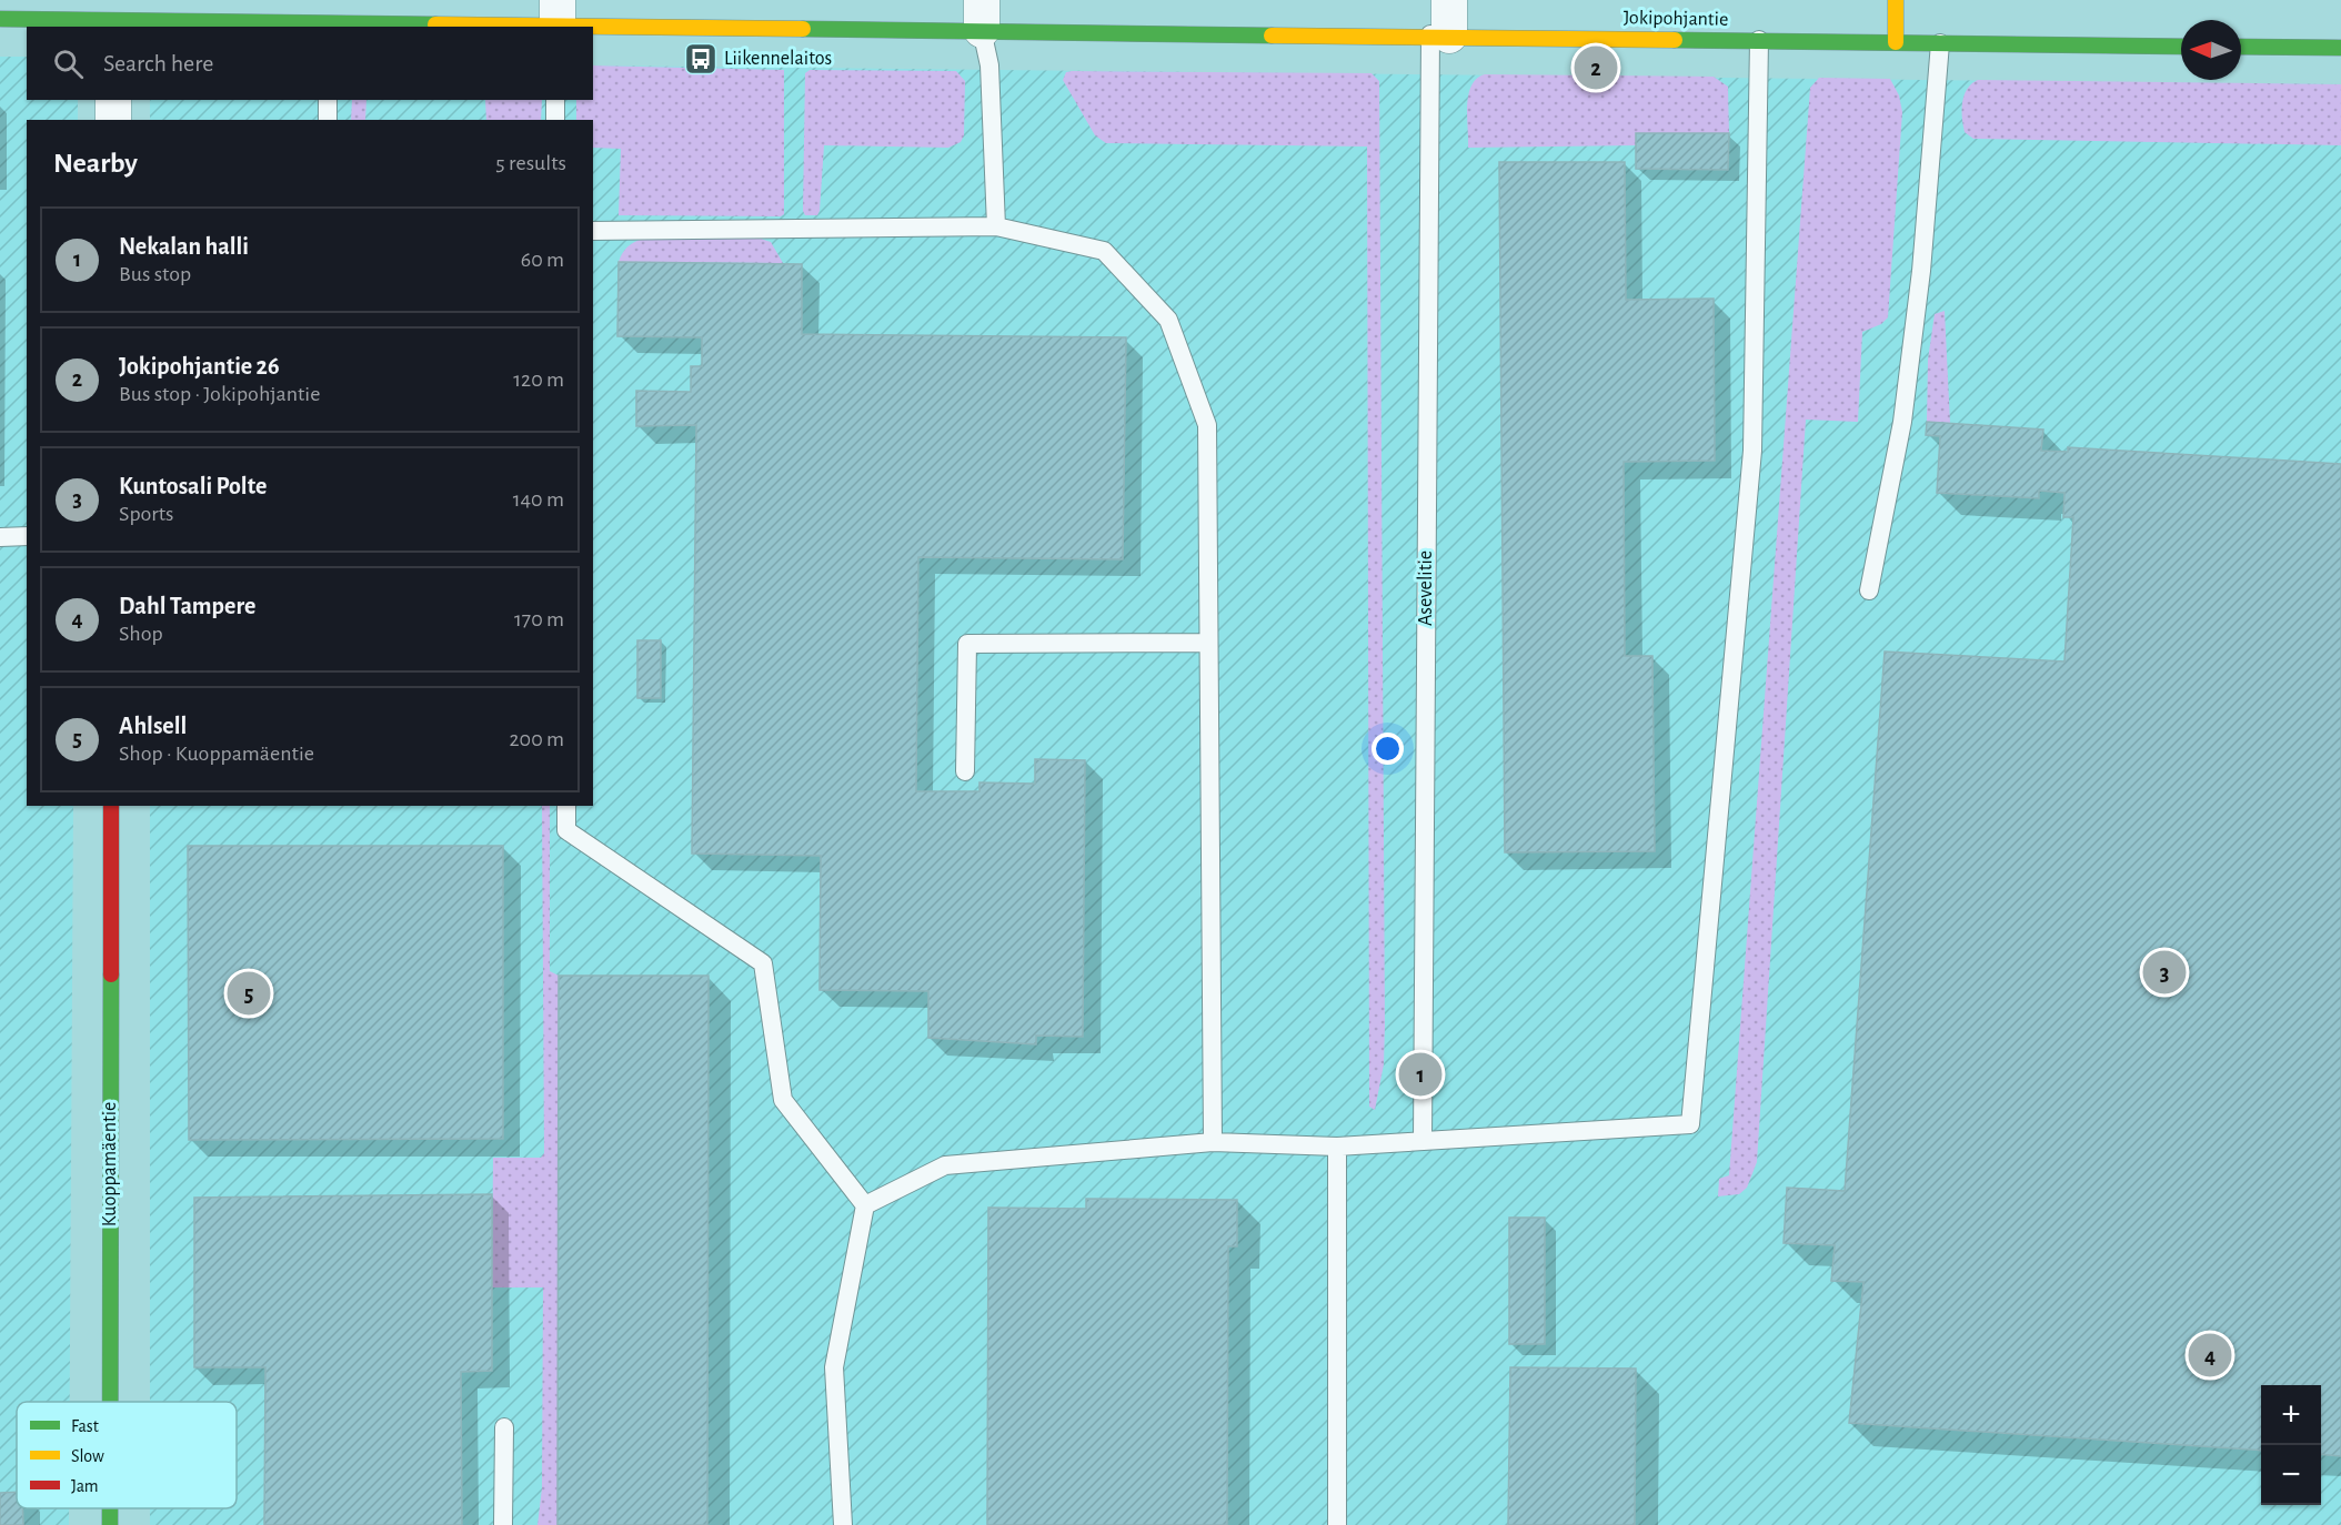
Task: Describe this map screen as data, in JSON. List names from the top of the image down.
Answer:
{
  "streets": {
    "main road": ["Jokipohjantie", "Kuoppamäentie"],
    "street": ["Asevelitie"]
  },
  "crossings": [
    ["Jokipohjantie", "Asevelitie"]
  ],
  "places": {
    "bus stop": ["Liikennelaitos"]
  },
  "legend": ["Fast", "Slow", "Jam"],
  "north": "left",
  "page": {
    "search": "Search here",
    "pins": [
      "2",
      "3",
      "5",
      "1",
      "4"
    ],
    "heading": ["Nearby", "5 results"],
    "list": [
      {
        "mark": "1",
        "name": "Nekalan halli",
        "note": "Bus stop",
        "value": "60 m"
      },
      {
        "mark": "2",
        "name": "Jokipohjantie 26",
        "note": "Bus stop · Jokipohjantie",
        "value": "120 m"
      },
      {
        "mark": "3",
        "name": "Kuntosali Polte",
        "note": "Sports",
        "value": "140 m"
      },
      {
        "mark": "4",
        "name": "Dahl Tampere",
        "note": "Shop",
        "value": "170 m"
      },
      {
        "mark": "5",
        "name": "Ahlsell",
        "note": "Shop · Kuoppamäentie",
        "value": "200 m"
      }
    ],
    "map_buttons": ["+", "−"]
  }
}
